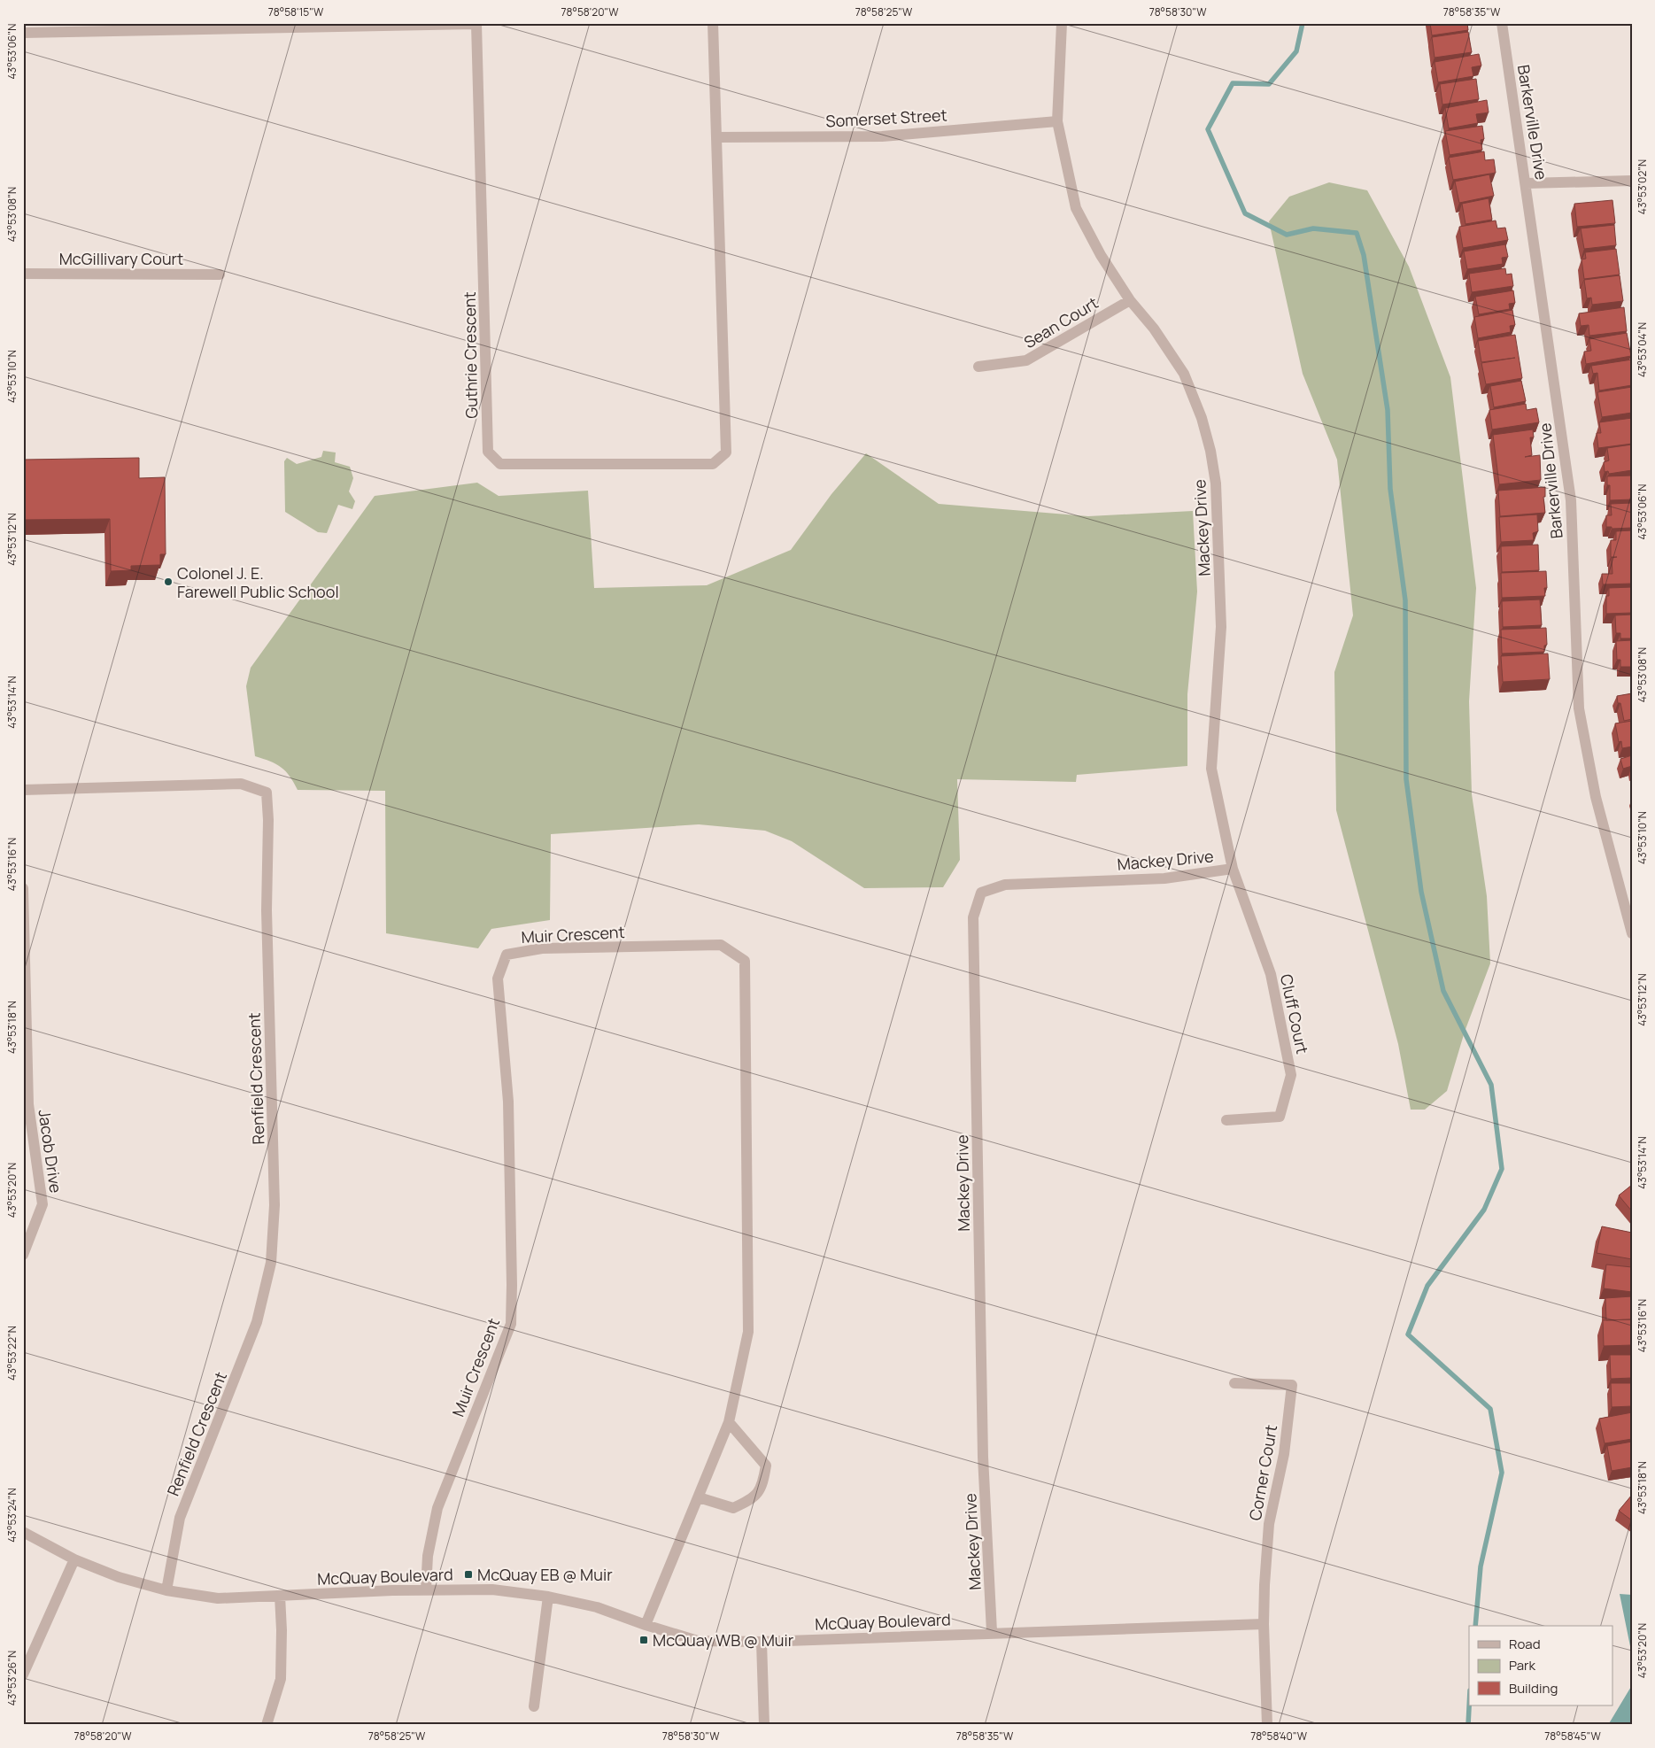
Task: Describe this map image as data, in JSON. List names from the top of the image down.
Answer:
{
  "streets": {
    "street": [
      "Somerset Street",
      "Barkerville Drive",
      "McGillivary Court",
      "Sean Court",
      "Guthrie Crescent",
      "Mackey Drive",
      "Muir Crescent",
      "Cluff Court",
      "Renfield Crescent",
      "Jacob Drive",
      "Corner Court",
      "McQuay Boulevard"
    ]
  },
  "crossings": [
    ["Somerset Street", "Guthrie Crescent"],
    ["Somerset Street", "Mackey Drive"],
    ["Sean Court", "Mackey Drive"],
    ["Mackey Drive", "Cluff Court"],
    ["Mackey Drive", "McQuay Boulevard"],
    ["Muir Crescent", "McQuay Boulevard"],
    ["Renfield Crescent", "McQuay Boulevard"],
    ["Corner Court", "McQuay Boulevard"]
  ],
  "places": {
    "other": ["Colonel J. E. Farewell Public School"],
    "transit": ["McQuay EB @ Muir", "McQuay WB @ Muir"]
  },
  "legend": ["Road", "Park", "Building"],
  "coordinates": [
    "78°58'15\"W",
    "78°58'20\"W",
    "78°58'25\"W",
    "78°58'30\"W",
    "78°58'35\"W",
    "43°53'06\"N",
    "43°53'02\"N",
    "43°53'08\"N",
    "43°53'04\"N",
    "43°53'10\"N",
    "43°53'12\"N",
    "43°53'14\"N",
    "43°53'16\"N",
    "43°53'18\"N",
    "43°53'20\"N",
    "43°53'22\"N",
    "43°53'24\"N",
    "43°53'26\"N",
    "78°58'40\"W",
    "78°58'45\"W"
  ]
}
